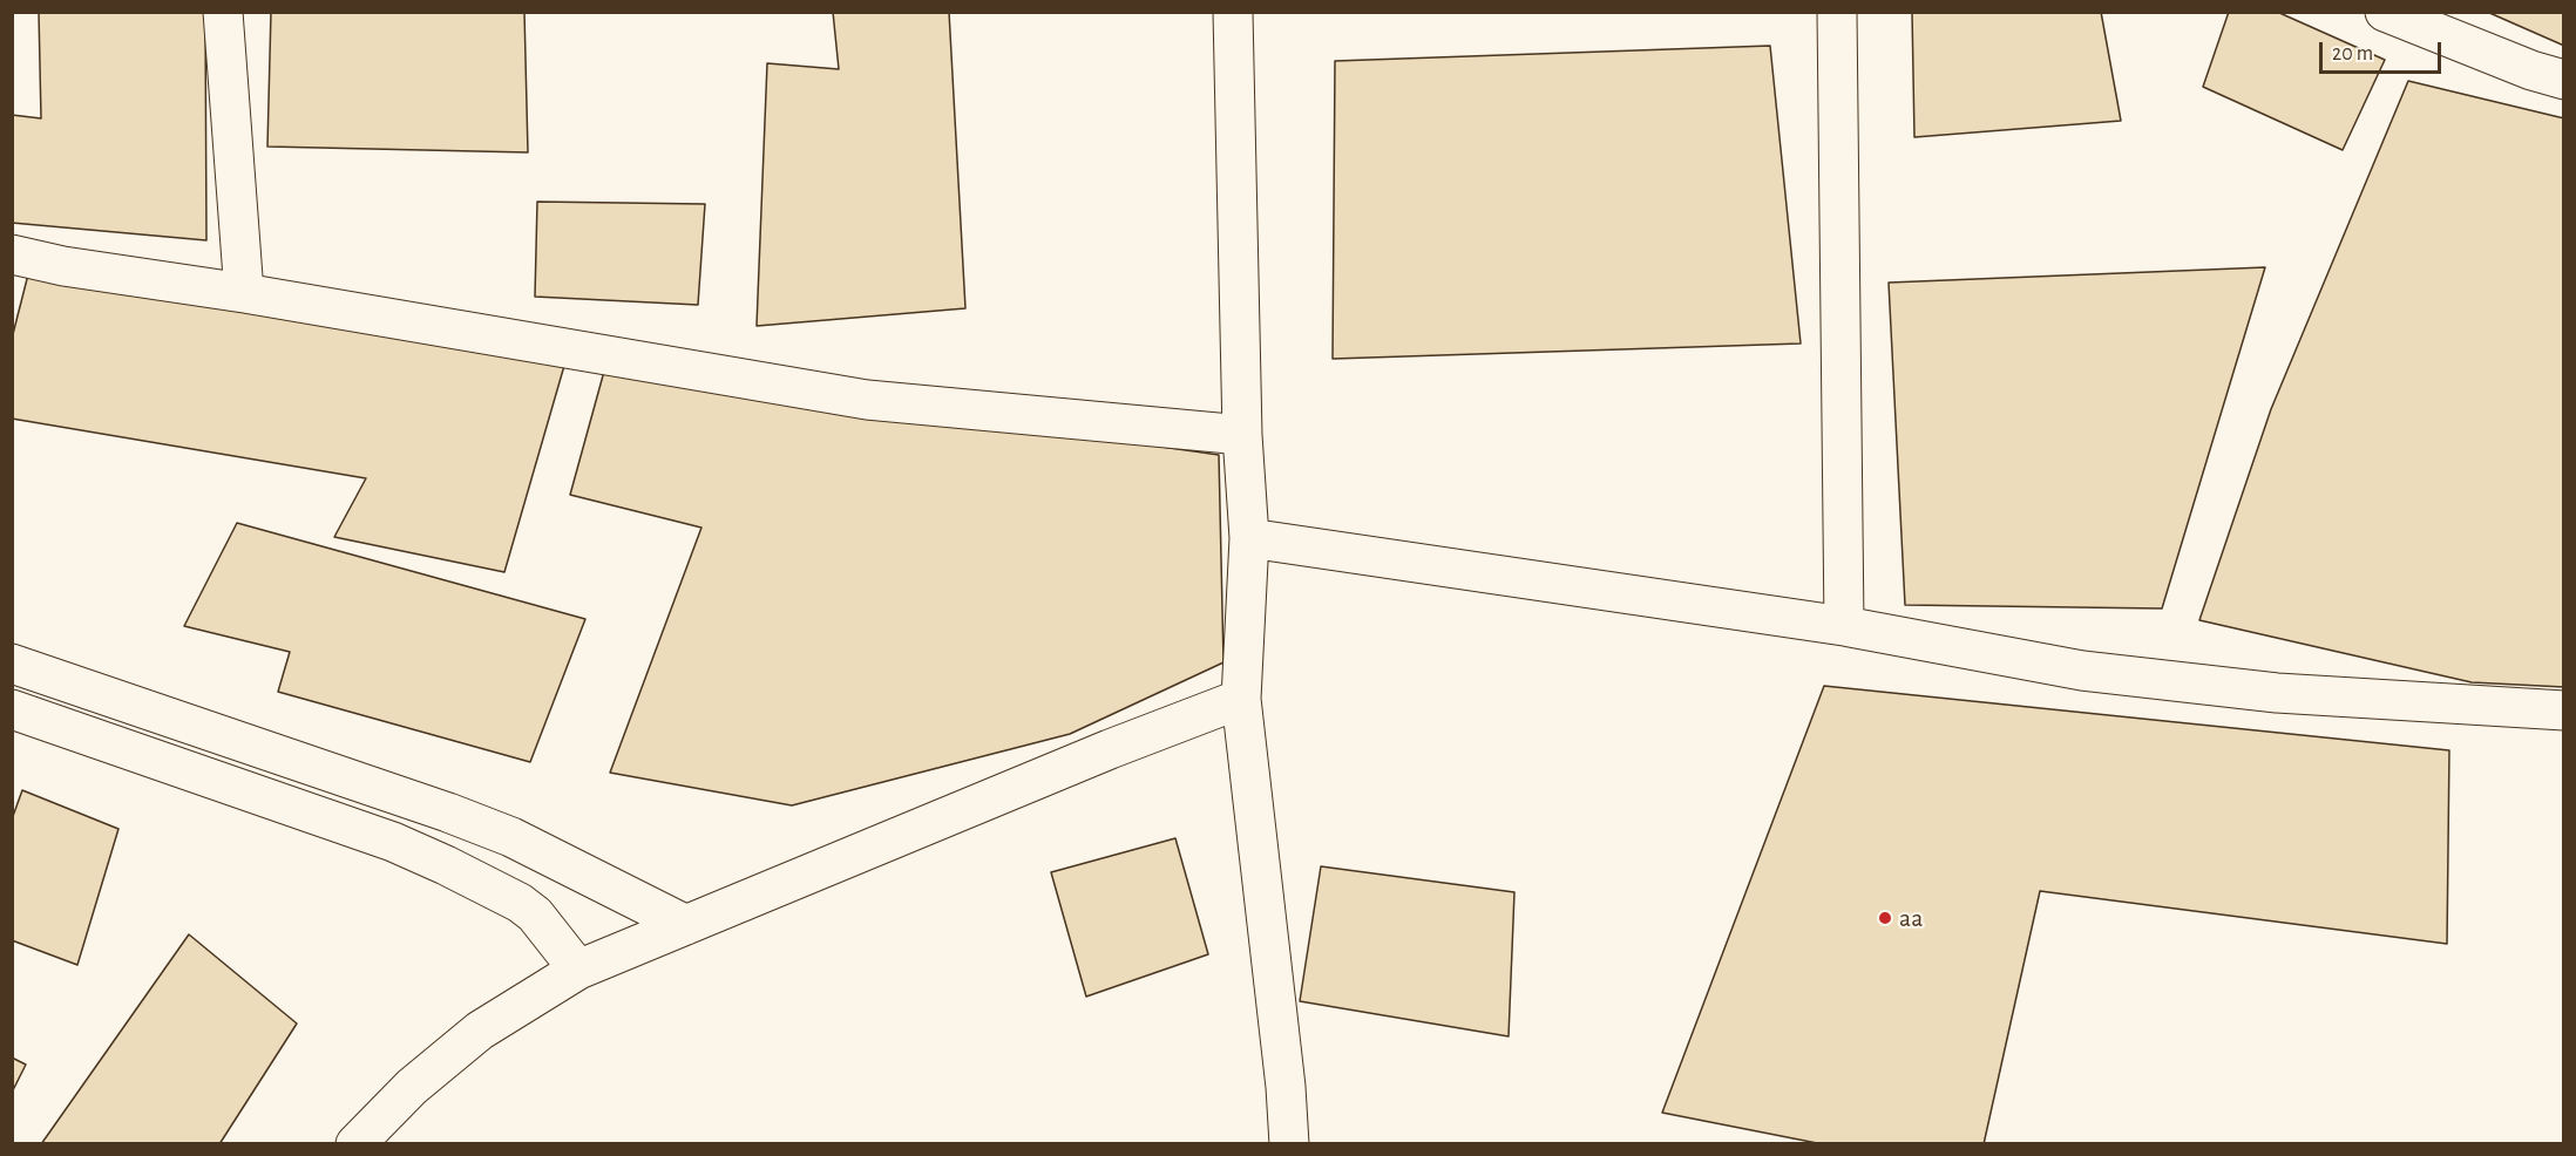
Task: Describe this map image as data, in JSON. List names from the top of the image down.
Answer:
{
  "places": ["aa"],
  "scale_bar": "20 m"
}
